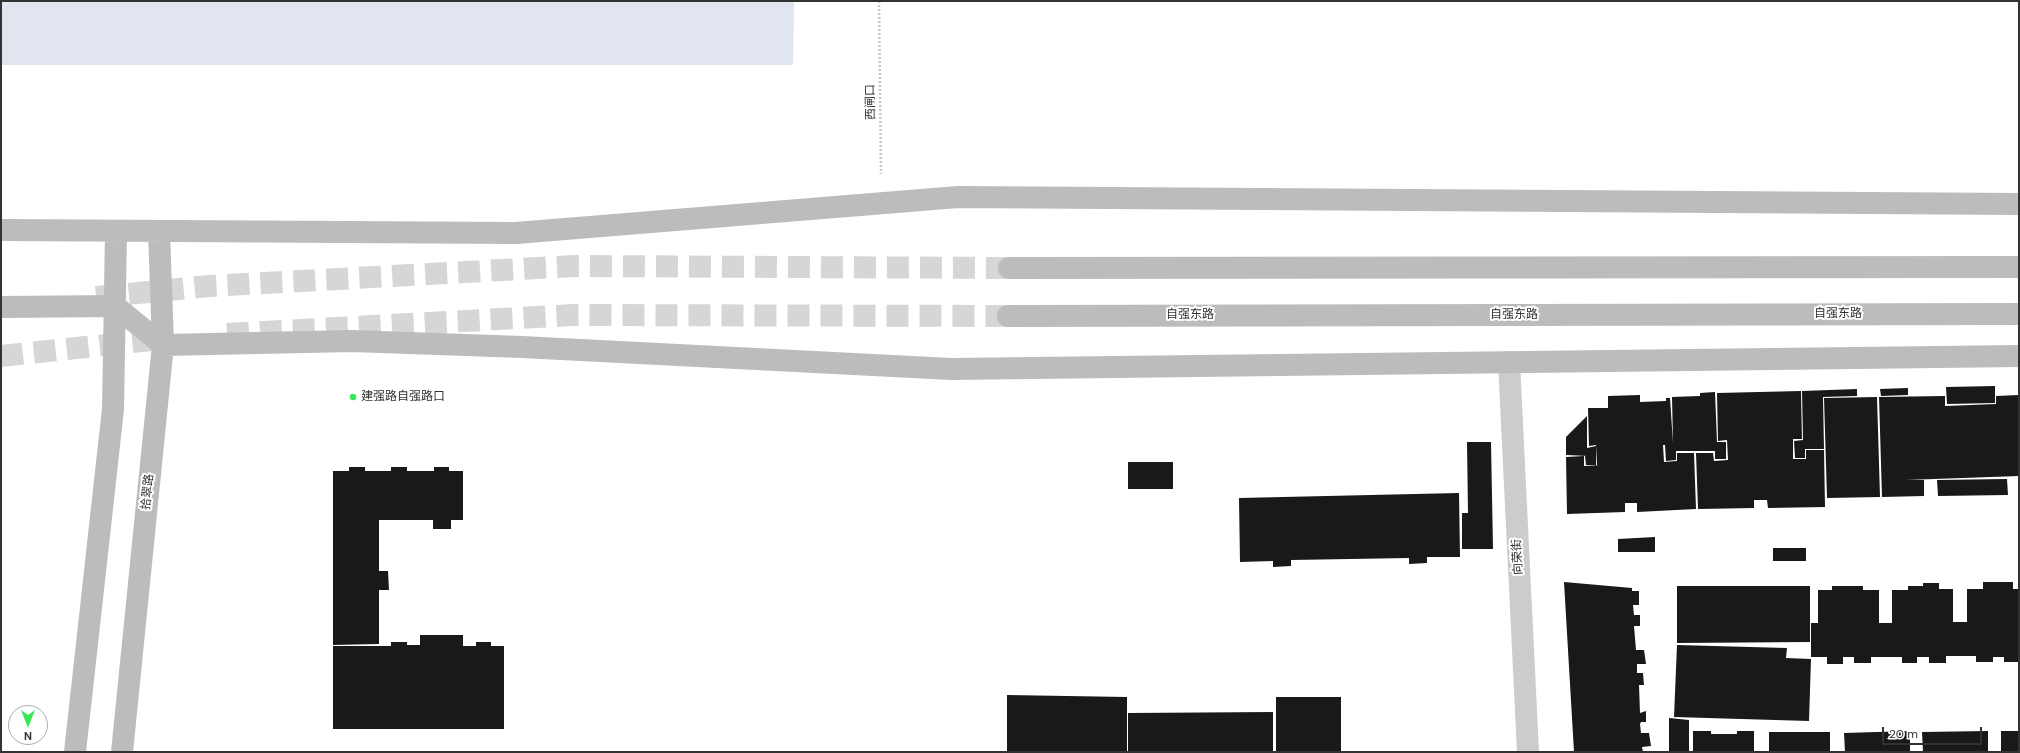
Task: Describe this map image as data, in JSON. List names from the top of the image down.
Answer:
{
  "streets": {
    "main road": ["自强东路", "拾翠路"],
    "street": ["向荣街"],
    "path": ["西闸口"]
  },
  "places": ["建强路自强路口"],
  "scale_bar": "20 m",
  "north": "bottom"
}
